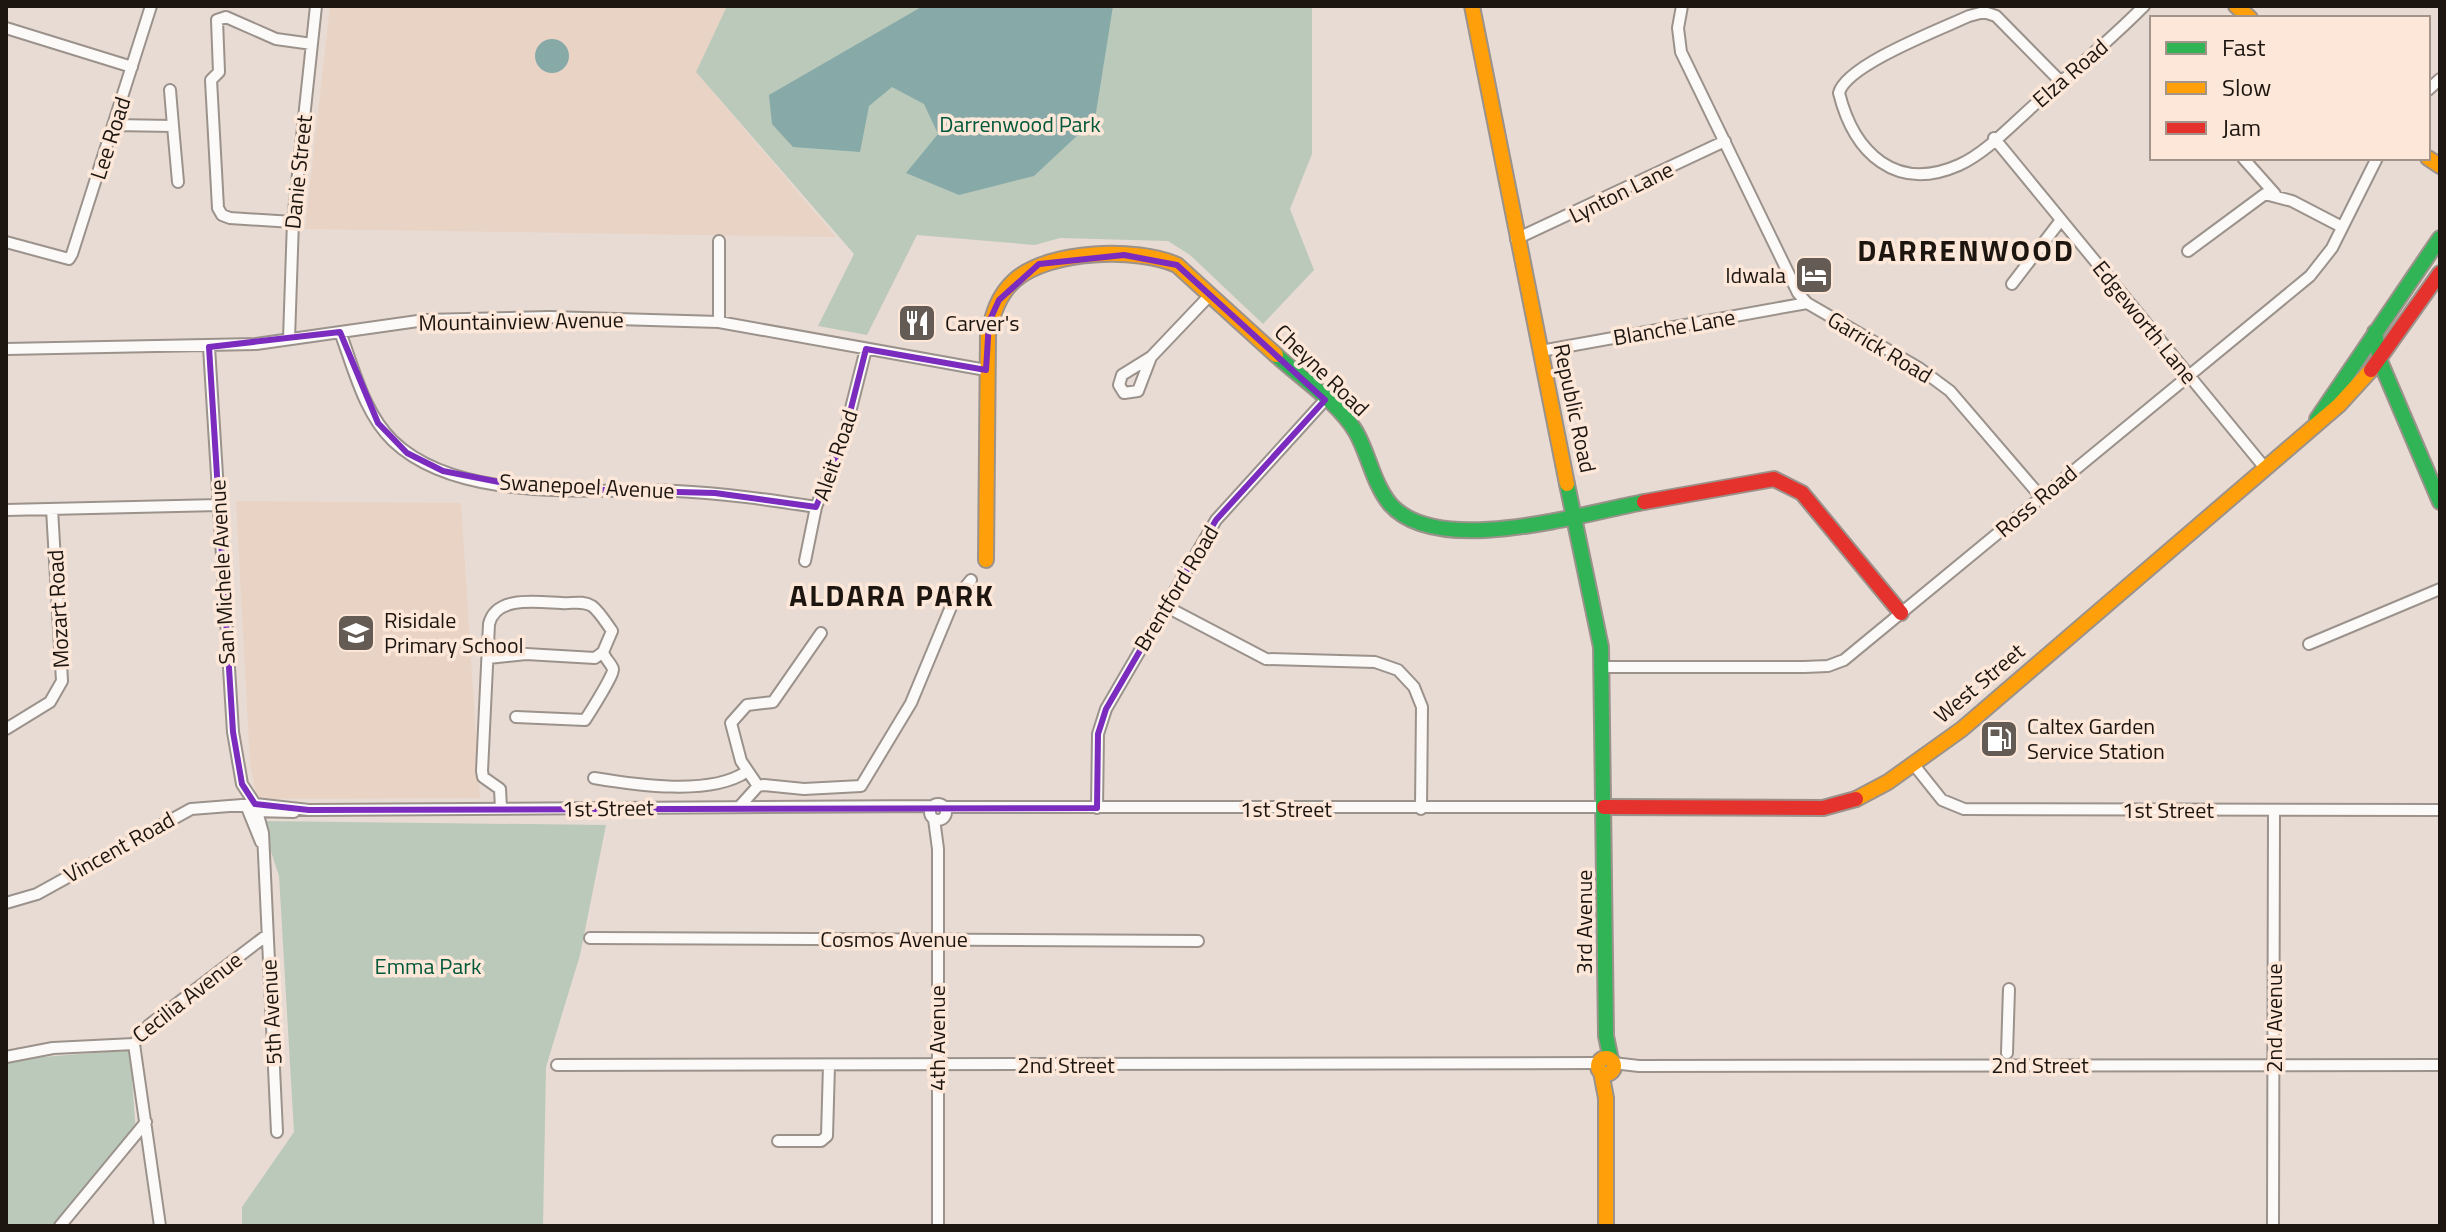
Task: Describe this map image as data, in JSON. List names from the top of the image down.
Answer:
{
  "streets": {
    "main road": [
      "Cheyne Road",
      "Republic Road",
      "West Street",
      "3rd Avenue"
    ],
    "street": [
      "Elza Road",
      "Lee Road",
      "Danie Street",
      "Lynton Lane",
      "Mountainview Avenue",
      "Edgeworth Lane",
      "Blanche Lane",
      "Garrick Road",
      "Aleit Road",
      "Swanepoel Avenue",
      "Ross Road",
      "San Michele Avenue",
      "Brentford Road",
      "Mozart Road",
      "1st Street",
      "Vincent Road",
      "Cosmos Avenue",
      "Cecilia Avenue",
      "5th Avenue",
      "2nd Avenue",
      "4th Avenue",
      "2nd Street"
    ]
  },
  "crossings": [
    ["Elza Road", "Edgeworth Lane"],
    ["Danie Street", "Mountainview Avenue"],
    ["Lynton Lane", "Garrick Road"],
    ["Lynton Lane", "Republic Road"],
    ["Mountainview Avenue", "Cheyne Road"],
    ["Mountainview Avenue", "Aleit Road"],
    ["Mountainview Avenue", "Swanepoel Avenue"],
    ["Mountainview Avenue", "San Michele Avenue"],
    ["Edgeworth Lane", "Ross Road"],
    ["Edgeworth Lane", "West Street"],
    ["Blanche Lane", "Garrick Road"],
    ["Blanche Lane", "Republic Road"],
    ["Garrick Road", "Ross Road"],
    ["Cheyne Road", "Republic Road"],
    ["Cheyne Road", "Ross Road"],
    ["Cheyne Road", "Brentford Road"],
    ["Republic Road", "Ross Road"],
    ["Republic Road", "West Street"],
    ["Republic Road", "1st Street"],
    ["Republic Road", "3rd Avenue"],
    ["Aleit Road", "Swanepoel Avenue"],
    ["San Michele Avenue", "1st Street"],
    ["San Michele Avenue", "Vincent Road"],
    ["San Michele Avenue", "5th Avenue"],
    ["Brentford Road", "1st Street"],
    ["West Street", "1st Street"],
    ["West Street", "3rd Avenue"],
    ["1st Street", "Vincent Road"],
    ["1st Street", "3rd Avenue"],
    ["1st Street", "2nd Avenue"],
    ["1st Street", "4th Avenue"],
    ["3rd Avenue", "2nd Street"],
    ["Cosmos Avenue", "4th Avenue"],
    ["Cecilia Avenue", "5th Avenue"],
    ["2nd Avenue", "2nd Street"],
    ["4th Avenue", "2nd Street"]
  ],
  "districts": ["DARRENWOOD", "ALDARA PARK"],
  "parks": ["Darrenwood Park", "Emma Park"],
  "places": {
    "hotel": ["Idwala"],
    "restaurant": ["Carver's"],
    "school or university": ["Risidale Primary School"],
    "fuel station": ["Caltex Garden Service Station"]
  },
  "legend": ["Fast", "Slow", "Jam"]
}
